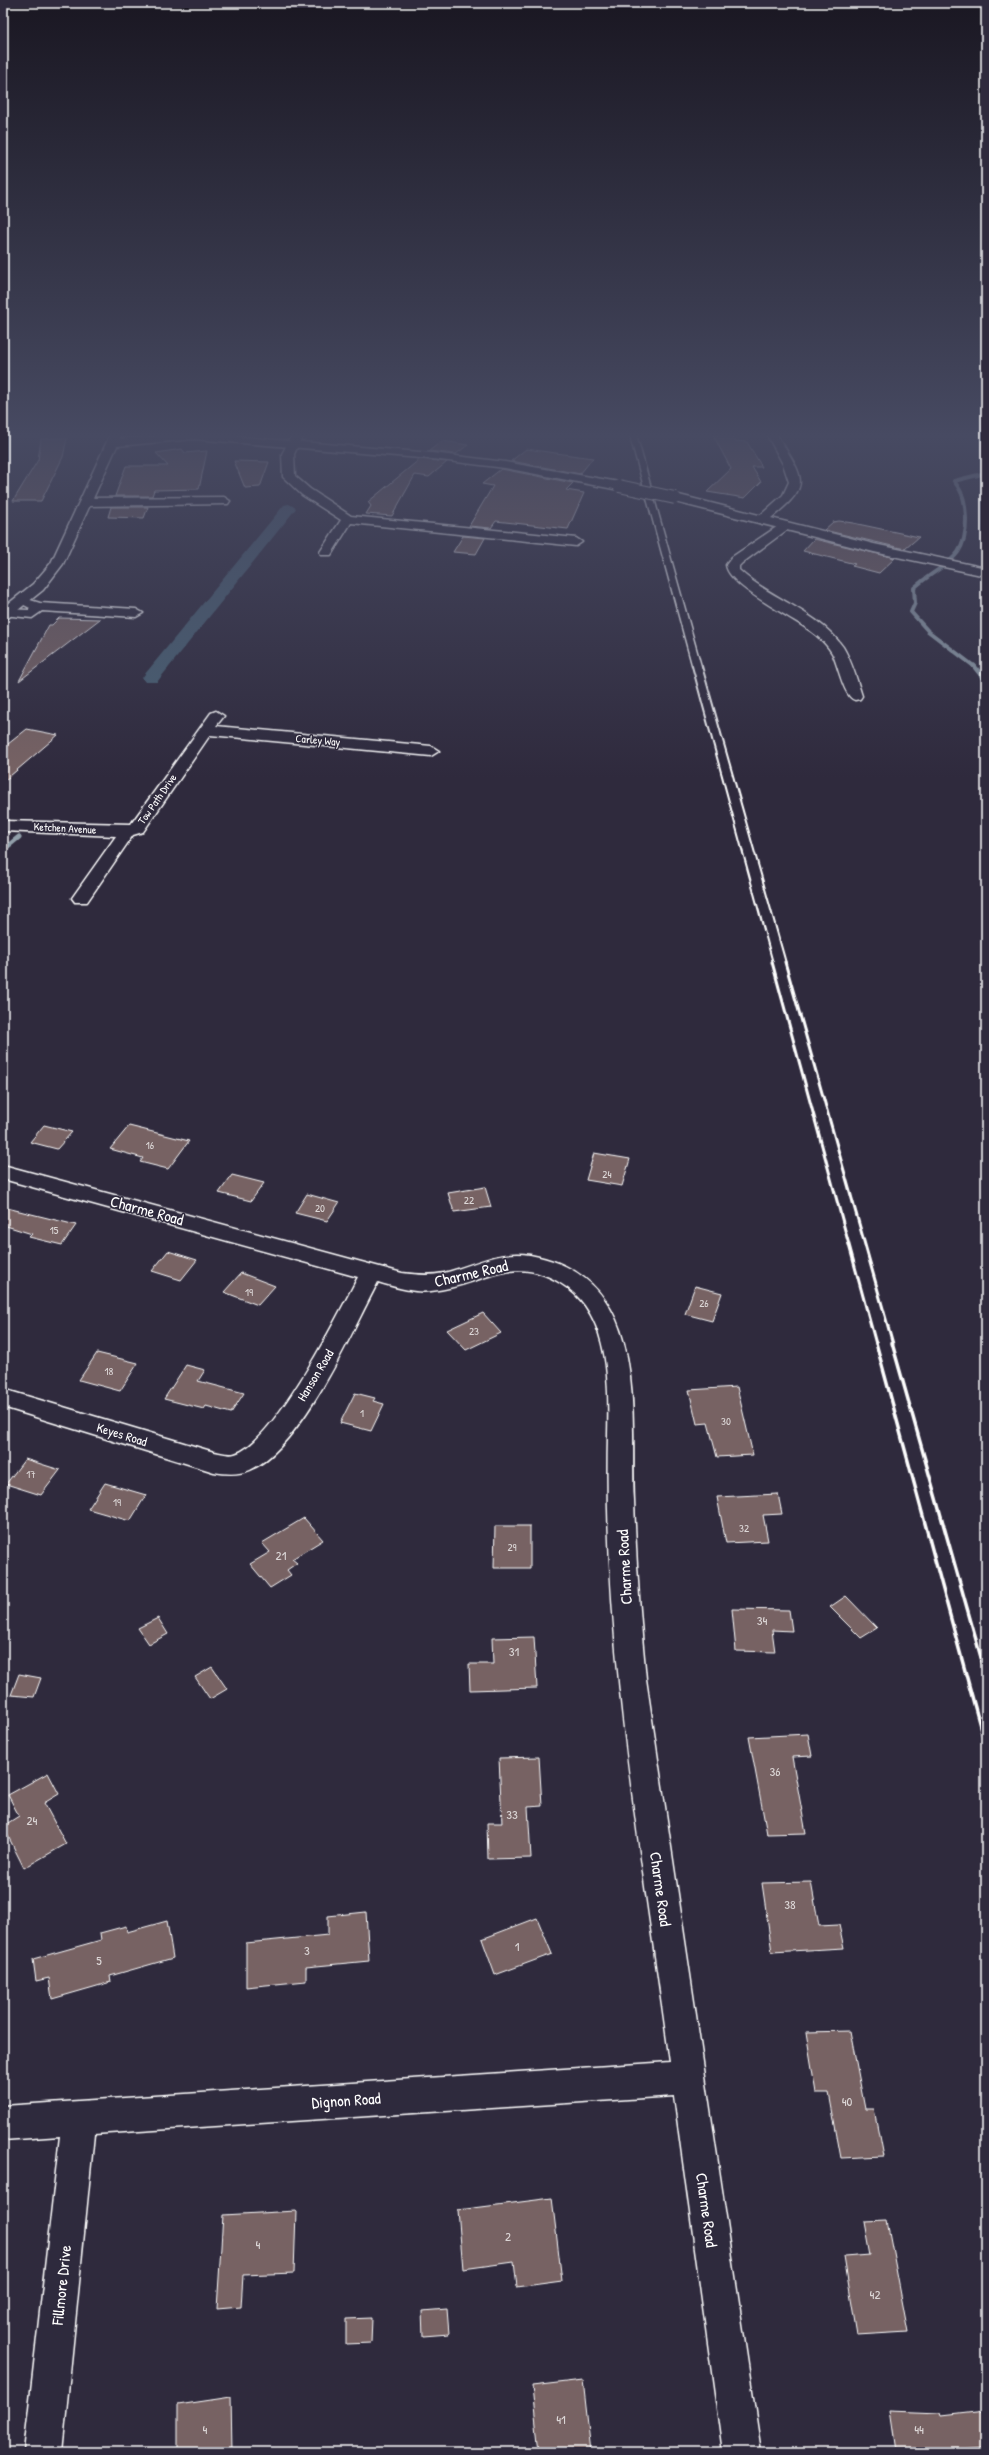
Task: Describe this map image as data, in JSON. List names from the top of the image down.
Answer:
{
  "streets": {
    "street": [
      "Carley Way",
      "Tow Path Drive",
      "Ketchen Avenue",
      "Charme Road",
      "Hanson Road",
      "Keyes Road",
      "Dignon Road",
      "Fillmore Drive"
    ]
  },
  "crossings": [
    ["Carley Way", "Tow Path Drive"],
    ["Tow Path Drive", "Ketchen Avenue"],
    ["Charme Road", "Hanson Road"],
    ["Charme Road", "Dignon Road"],
    ["Hanson Road", "Keyes Road"],
    ["Dignon Road", "Fillmore Drive"]
  ],
  "house_numbers": [
    "16",
    "24",
    "22",
    "20",
    "15",
    "19",
    "26",
    "23",
    "18",
    "1",
    "30",
    "17",
    "19",
    "32",
    "29",
    "21",
    "34",
    "31",
    "36",
    "33",
    "24",
    "38",
    "1",
    "3",
    "5",
    "40",
    "2",
    "4",
    "42",
    "41",
    "4",
    "44"
  ]
}
